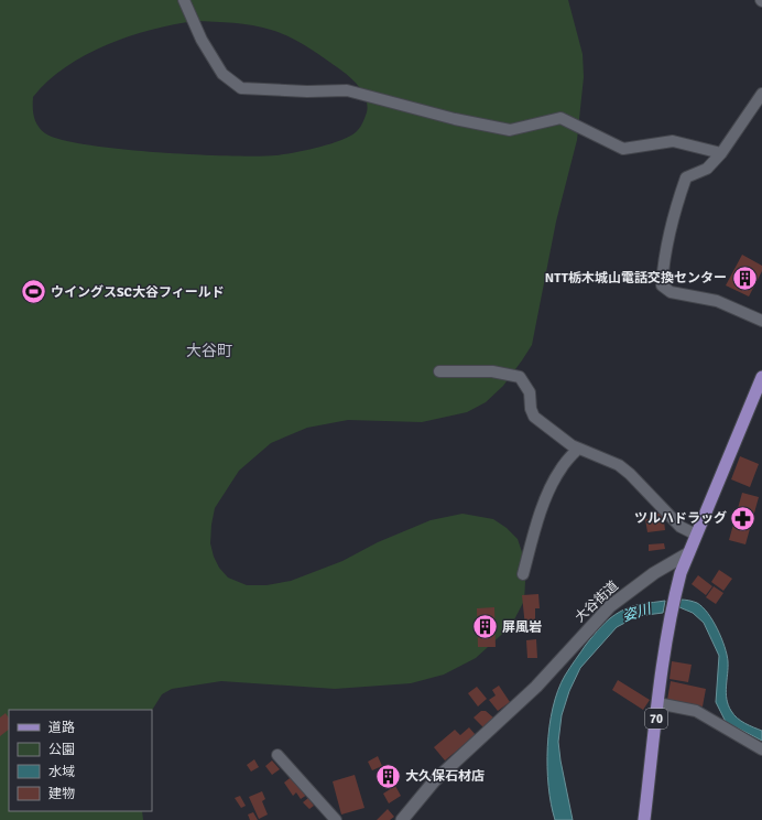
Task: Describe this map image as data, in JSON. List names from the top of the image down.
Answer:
{
  "streets": {
    "main road": ["大谷街道", "70"]
  },
  "crossings": [
    ["大谷街道", "70"]
  ],
  "districts": ["大谷町"],
  "water": ["姿川"],
  "places": {
    "building": ["NTT栃木城山電話交換センター", "屏風岩", "大久保石材店"],
    "sports": ["ウイングスSC大谷フィールド"],
    "pharmacy": ["ツルハドラッグ"]
  },
  "legend": [
    "道路",
    "公園",
    "水域",
    "建物"
  ]
}
